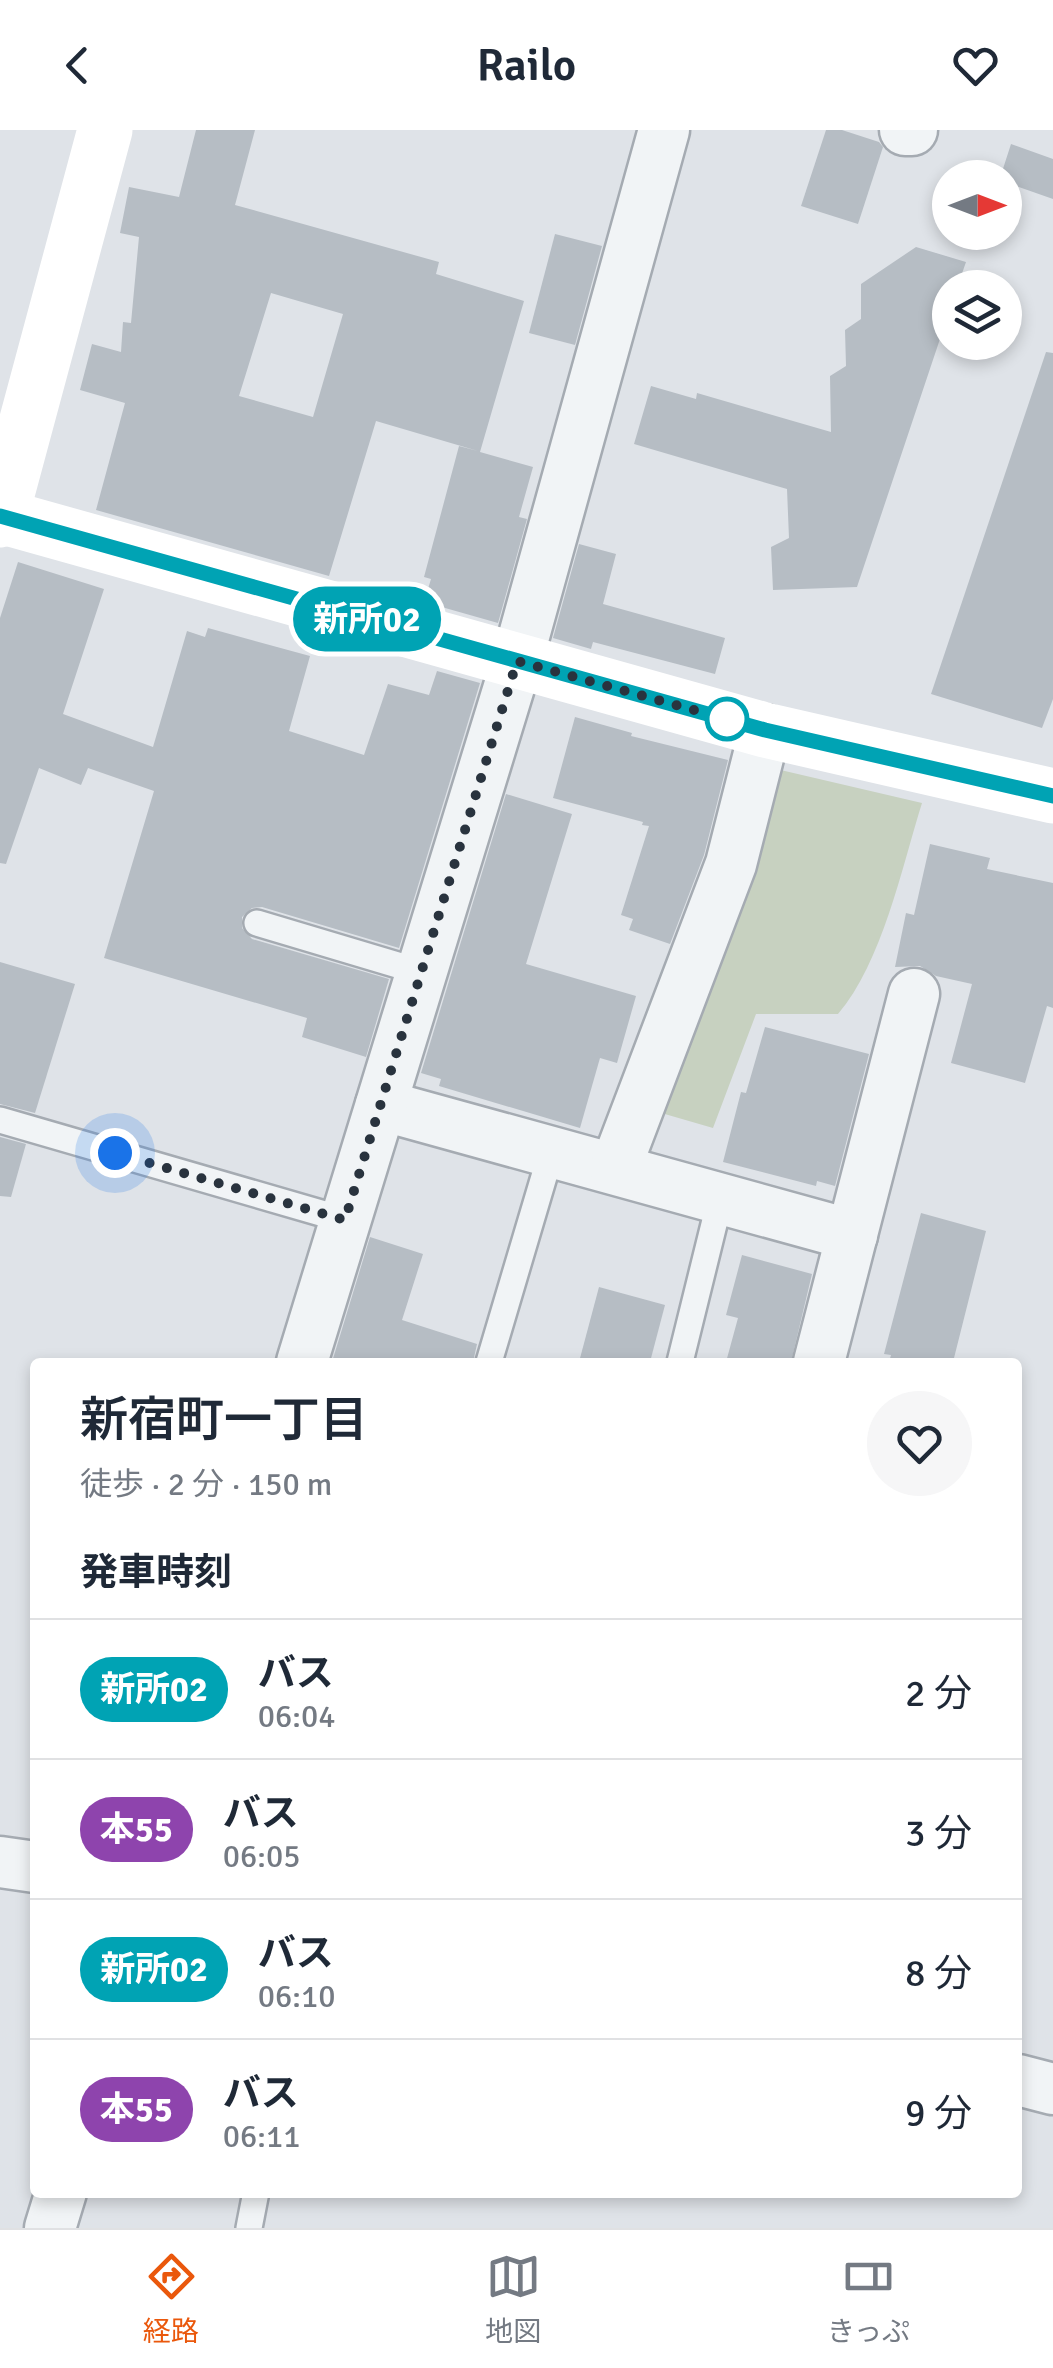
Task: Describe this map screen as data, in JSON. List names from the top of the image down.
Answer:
{
  "lines": ["bus line 新所02"],
  "north": "right",
  "page": {
    "header": "Railo",
    "on_map": "新所02",
    "heading": [
      ["新宿町一丁目", "徒歩 · 2 分 · 150 m"],
      "発車時刻"
    ],
    "list": [
      {
        "mark": "新所02",
        "name": "バス",
        "note": "06:04",
        "value": "2 分"
      },
      {
        "mark": "本55",
        "name": "バス",
        "note": "06:05",
        "value": "3 分"
      },
      {
        "mark": "新所02",
        "name": "バス",
        "note": "06:10",
        "value": "8 分"
      },
      {
        "mark": "本55",
        "name": "バス",
        "note": "06:11",
        "value": "9 分"
      }
    ],
    "tabs": ["経路", "地図", "きっぷ"]
  }
}
